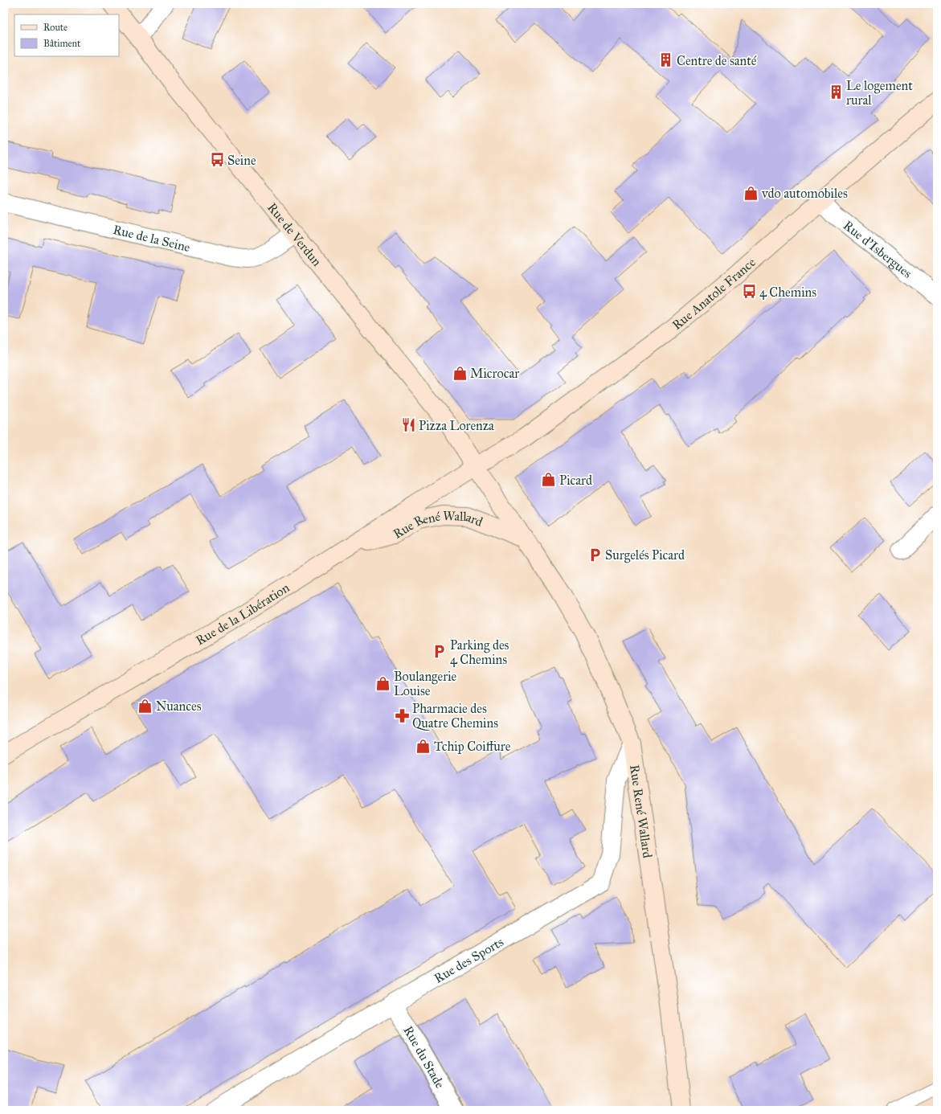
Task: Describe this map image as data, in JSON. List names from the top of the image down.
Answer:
{
  "streets": {
    "main road": [
      "Rue de Verdun",
      "Rue Anatole France",
      "Rue René Wallard",
      "Rue de la Libération"
    ],
    "street": [
      "Rue de la Seine",
      "Rue d'Isbergues",
      "Rue des Sports",
      "Rue du Stade"
    ]
  },
  "crossings": [
    ["Rue de Verdun", "Rue de la Seine"],
    ["Rue de Verdun", "Rue Anatole France"],
    ["Rue de Verdun", "Rue René Wallard"],
    ["Rue de Verdun", "Rue de la Libération"],
    ["Rue d'Isbergues", "Rue Anatole France"],
    ["Rue Anatole France", "Rue René Wallard"],
    ["Rue Anatole France", "Rue de la Libération"],
    ["Rue René Wallard", "Rue de la Libération"],
    ["Rue René Wallard", "Rue des Sports"],
    ["Rue des Sports", "Rue du Stade"]
  ],
  "places": {
    "building": ["Centre de santé", "Le logement rural"],
    "bus stop": ["Seine", "4 Chemins"],
    "shop": [
      "vdo automobiles",
      "Microcar",
      "Picard",
      "Boulangerie Louise",
      "Nuances",
      "Tchip Coiffure"
    ],
    "restaurant": ["Pizza Lorenza"],
    "parking": ["Surgelés Picard", "Parking des 4 Chemins"],
    "pharmacy": ["Pharmacie des Quatre Chemins"]
  },
  "legend": ["Route", "Bâtiment"]
}
